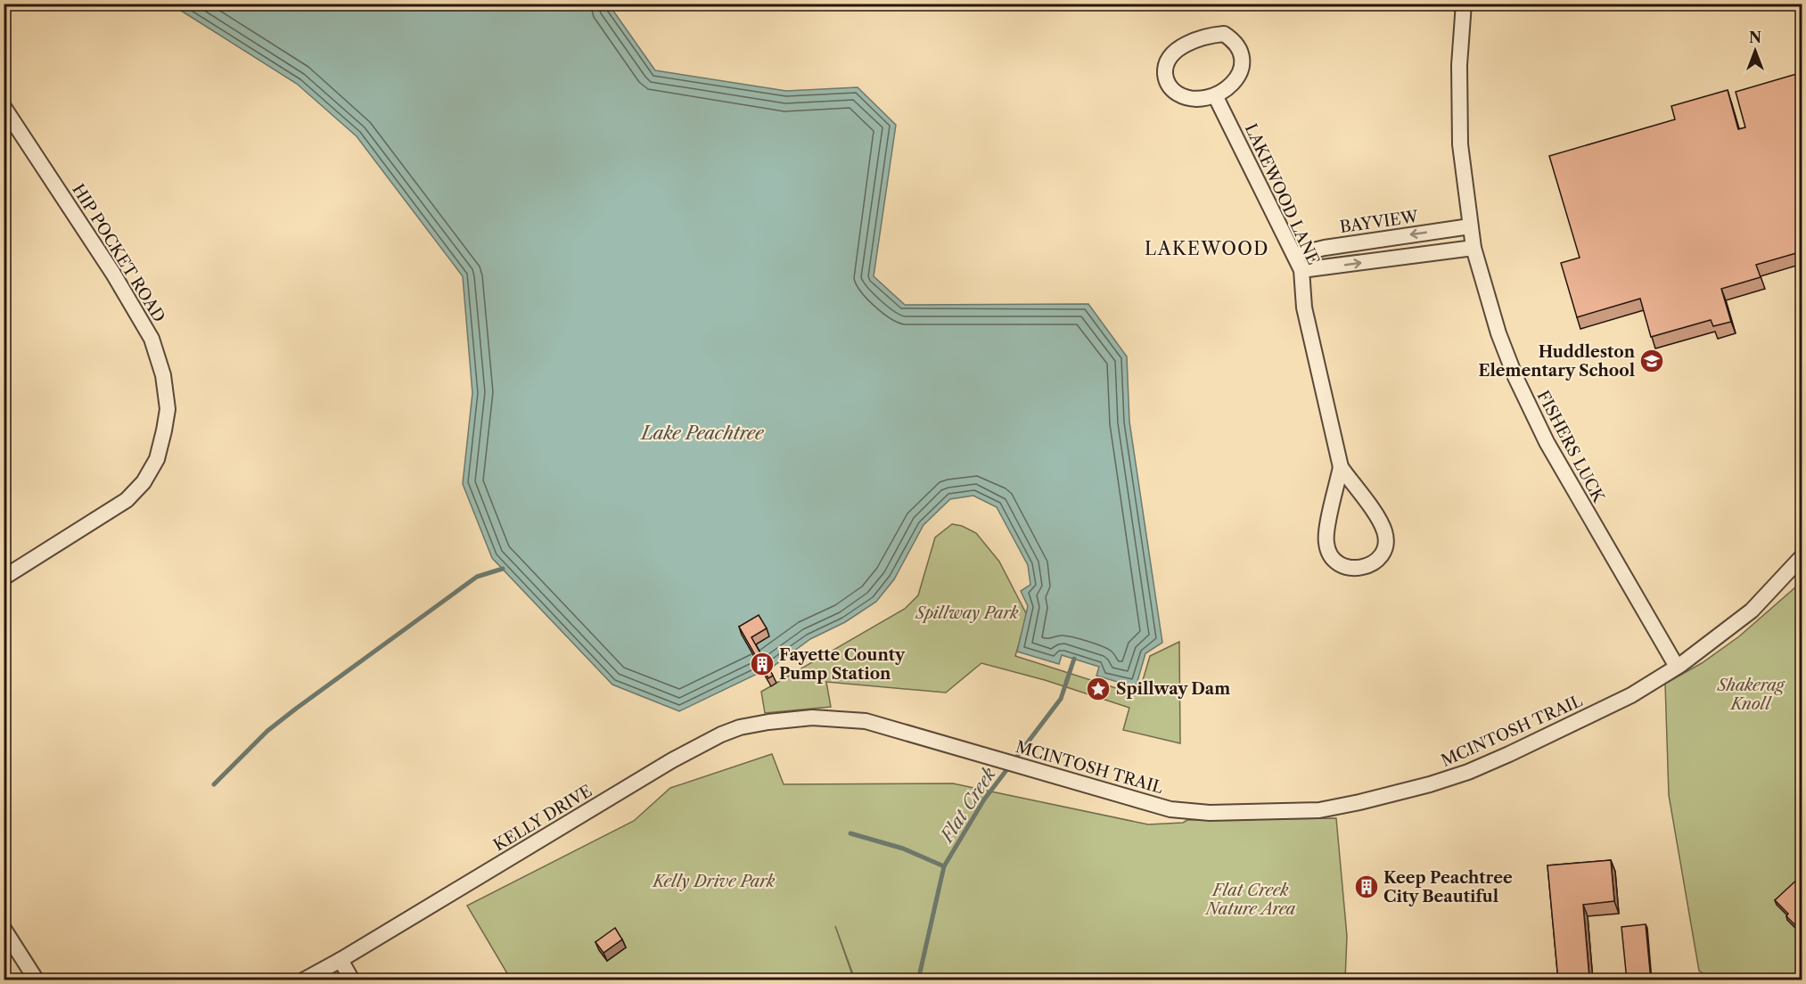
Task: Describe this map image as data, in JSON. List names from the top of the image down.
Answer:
{
  "streets": {
    "street": [
      "LAKEWOOD LANE",
      "BAYVIEW",
      "HIP POCKET ROAD",
      "FISHERS LUCK",
      "MCINTOSH TRAIL",
      "KELLY DRIVE"
    ]
  },
  "crossings": [
    ["LAKEWOOD LANE", "BAYVIEW"],
    ["BAYVIEW", "FISHERS LUCK"],
    ["FISHERS LUCK", "MCINTOSH TRAIL"],
    ["MCINTOSH TRAIL", "KELLY DRIVE"]
  ],
  "districts": ["LAKEWOOD"],
  "water": ["Lake Peachtree", "Flat Creek"],
  "parks": [
    "Spillway Park",
    "Shakerag Knoll",
    "Kelly Drive Park",
    "Flat Creek Nature Area"
  ],
  "places": {
    "school or university": ["Huddleston Elementary School"],
    "building": ["Fayette County Pump Station", "Keep Peachtree City Beautiful"],
    "place": ["Spillway Dam"]
  },
  "north": "top"
}
